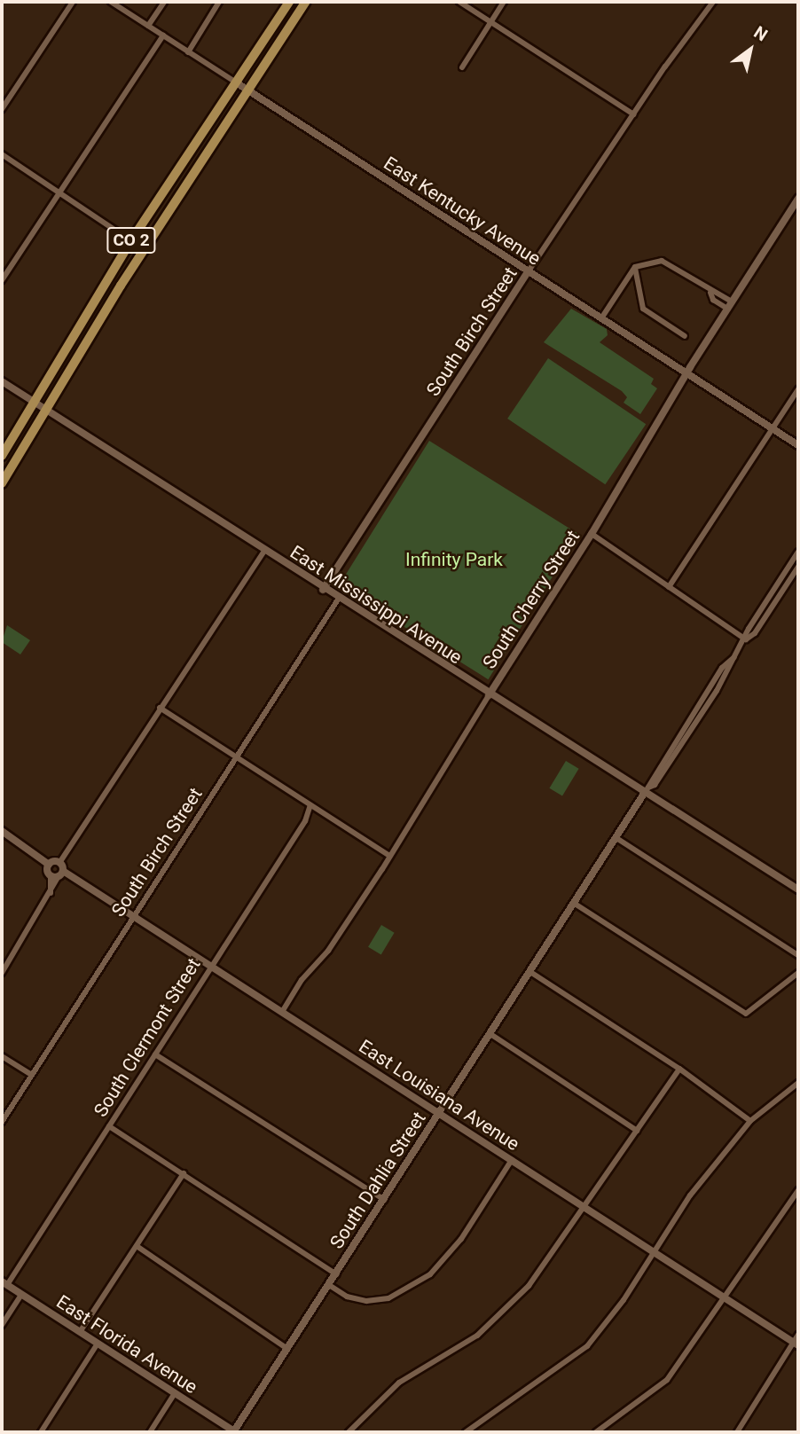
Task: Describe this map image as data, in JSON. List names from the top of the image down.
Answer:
{
  "streets": {
    "main road": ["CO 2"],
    "street": [
      "East Kentucky Avenue",
      "South Birch Street",
      "South Cherry Street",
      "East Mississippi Avenue",
      "South Clermont Street",
      "East Louisiana Avenue",
      "South Dahlia Street",
      "East Florida Avenue"
    ]
  },
  "crossings": [
    ["East Kentucky Avenue", "CO 2"],
    ["East Kentucky Avenue", "South Birch Street"],
    ["East Kentucky Avenue", "South Cherry Street"],
    ["CO 2", "East Mississippi Avenue"],
    ["South Birch Street", "East Mississippi Avenue"],
    ["South Birch Street", "East Louisiana Avenue"],
    ["South Cherry Street", "East Mississippi Avenue"],
    ["South Cherry Street", "East Louisiana Avenue"],
    ["East Mississippi Avenue", "South Dahlia Street"],
    ["South Clermont Street", "East Louisiana Avenue"],
    ["South Clermont Street", "East Florida Avenue"],
    ["East Louisiana Avenue", "South Dahlia Street"],
    ["South Dahlia Street", "East Florida Avenue"]
  ],
  "parks": ["Infinity Park"],
  "north": "top right"
}
